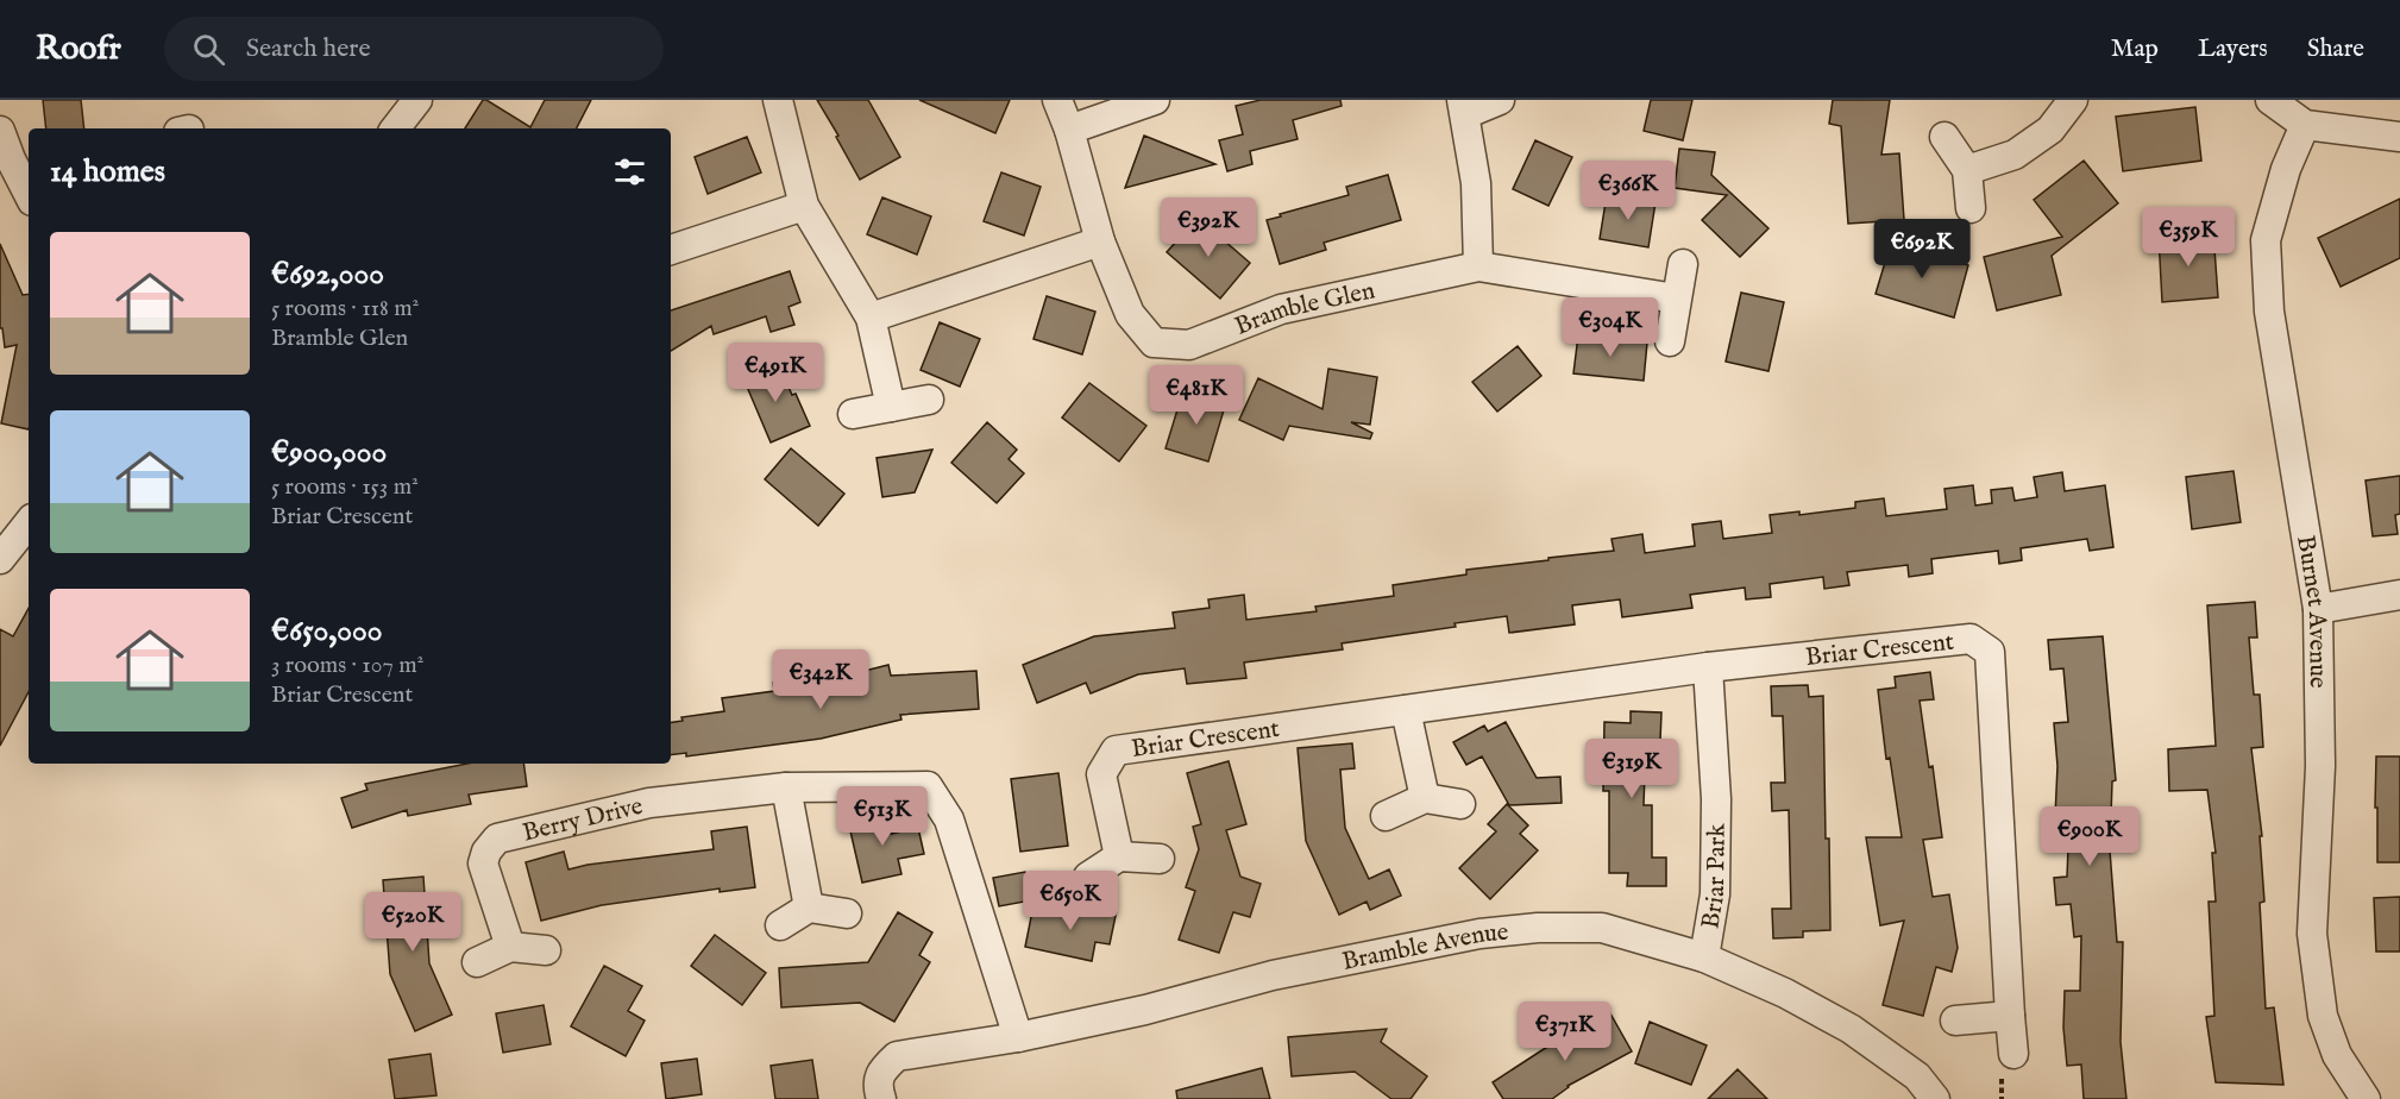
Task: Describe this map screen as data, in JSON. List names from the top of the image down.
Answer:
{
  "streets": {
    "street": [
      "Bramble Glen",
      "Burnet Avenue",
      "Briar Crescent",
      "Berry Drive",
      "Briar Park",
      "Bramble Avenue"
    ]
  },
  "crossings": [
    ["Briar Crescent", "Briar Park"],
    ["Berry Drive", "Bramble Avenue"],
    ["Briar Park", "Bramble Avenue"]
  ],
  "page": {
    "header": "Roofr",
    "search": "Search here",
    "nav": ["Map", "Layers", "Share"],
    "heading": "14 homes",
    "price": [
      "€366K",
      "€392K",
      "€359K",
      "€692K",
      "€304K",
      "€491K",
      "€481K",
      "€342K",
      "€319K",
      "€513K",
      "€900K",
      "€650K",
      "€520K",
      "€371K"
    ],
    "list": [
      {
        "name": "€692,000",
        "note": "5 rooms · 118 m² · Bramble Glen"
      },
      {
        "name": "€900,000",
        "note": "5 rooms · 153 m² · Briar Crescent"
      },
      {
        "name": "€650,000",
        "note": "3 rooms · 107 m² · Briar Crescent"
      }
    ]
  }
}
